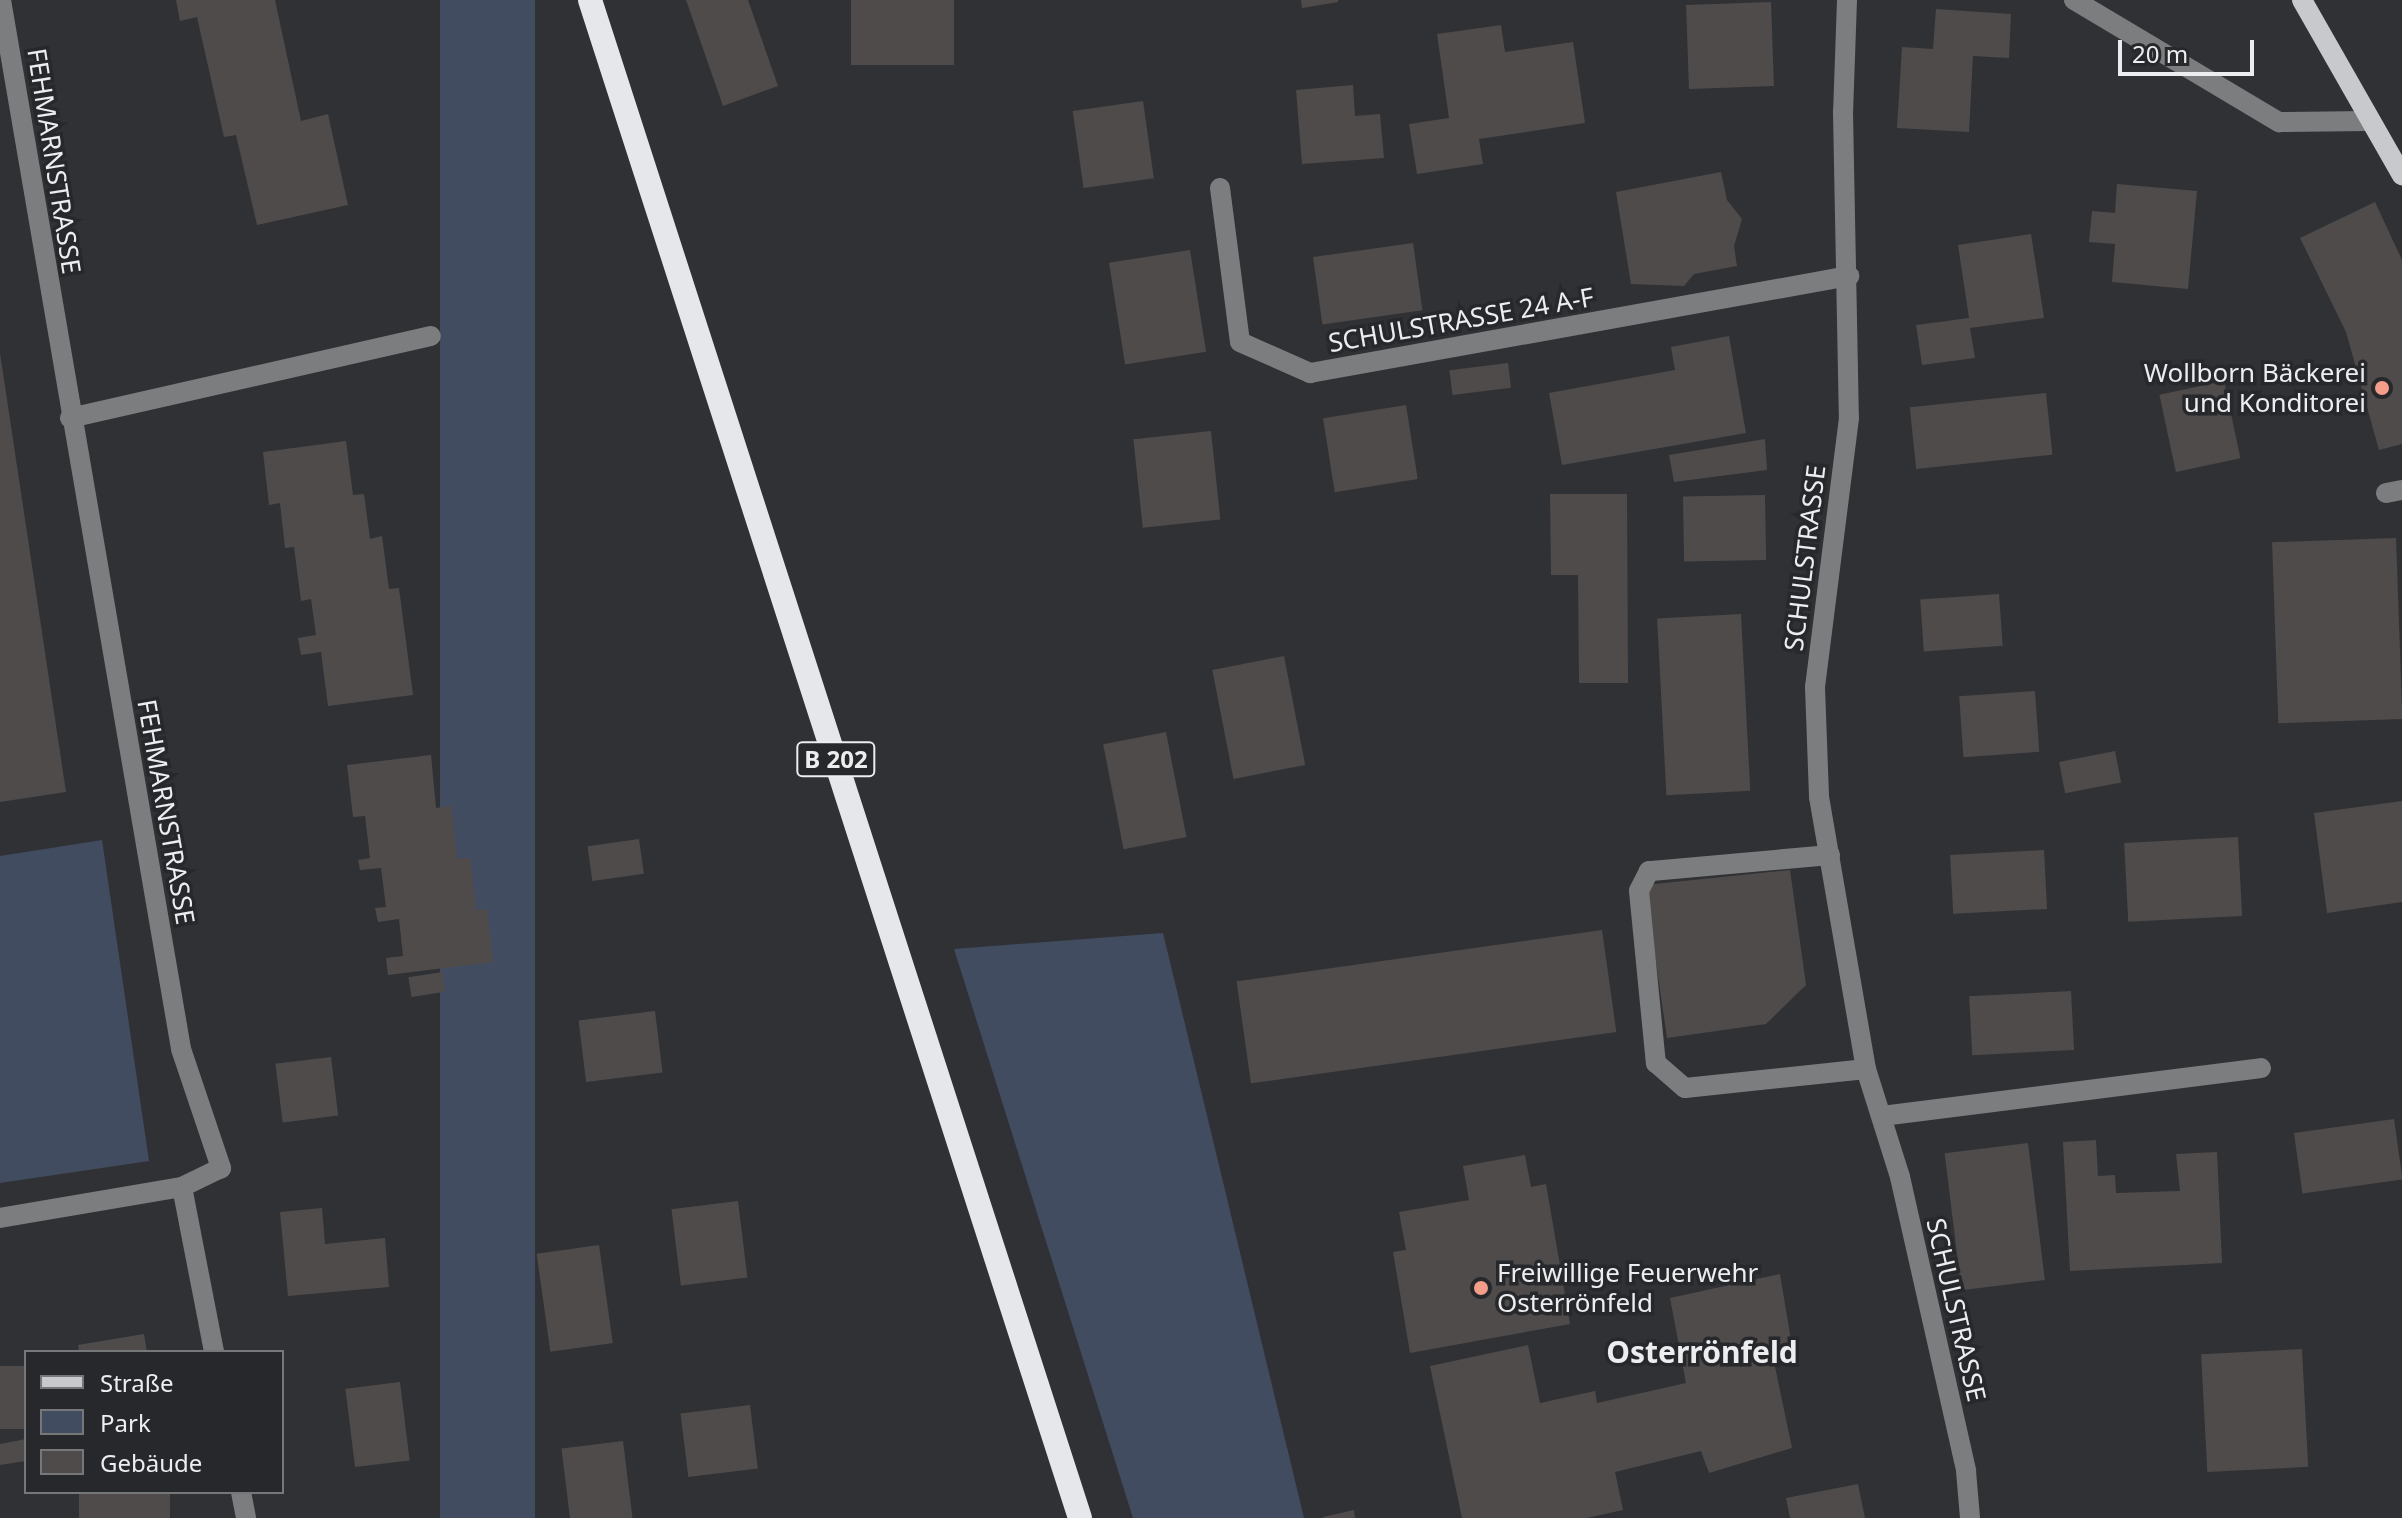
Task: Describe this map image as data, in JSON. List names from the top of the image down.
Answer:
{
  "streets": {
    "highway": ["B 202"],
    "street": ["FEHMARNSTRASSE", "SCHULSTRASSE 24 A-F", "SCHULSTRASSE"]
  },
  "crossings": [
    ["SCHULSTRASSE 24 A-F", "SCHULSTRASSE"]
  ],
  "districts": ["Osterrönfeld"],
  "places": ["Wollborn Bäckerei und Konditorei", "Freiwillige Feuerwehr Osterrönfeld"],
  "legend": ["Straße", "Park", "Gebäude"],
  "scale_bar": "20 m"
}
